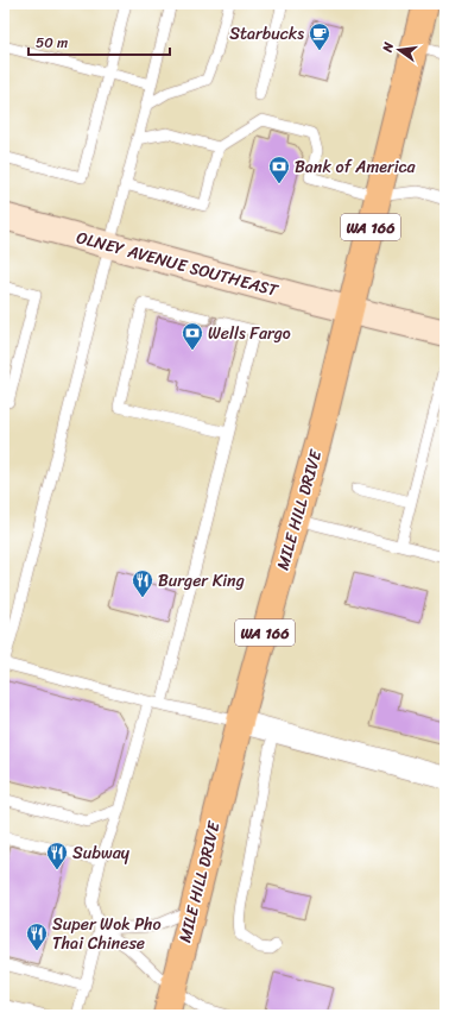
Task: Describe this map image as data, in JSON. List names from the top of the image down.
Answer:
{
  "streets": {
    "main road": ["WA 166", "OLNEY AVENUE SOUTHEAST", "MILE HILL DRIVE"]
  },
  "crossings": [
    ["OLNEY AVENUE SOUTHEAST", "MILE HILL DRIVE"]
  ],
  "places": {
    "cafe": ["Starbucks"],
    "bank": ["Bank of America", "Wells Fargo"],
    "restaurant": ["Burger King", "Subway", "Super Wok Pho Thai Chinese"]
  },
  "scale_bar": "50 m",
  "north": "left"
}
